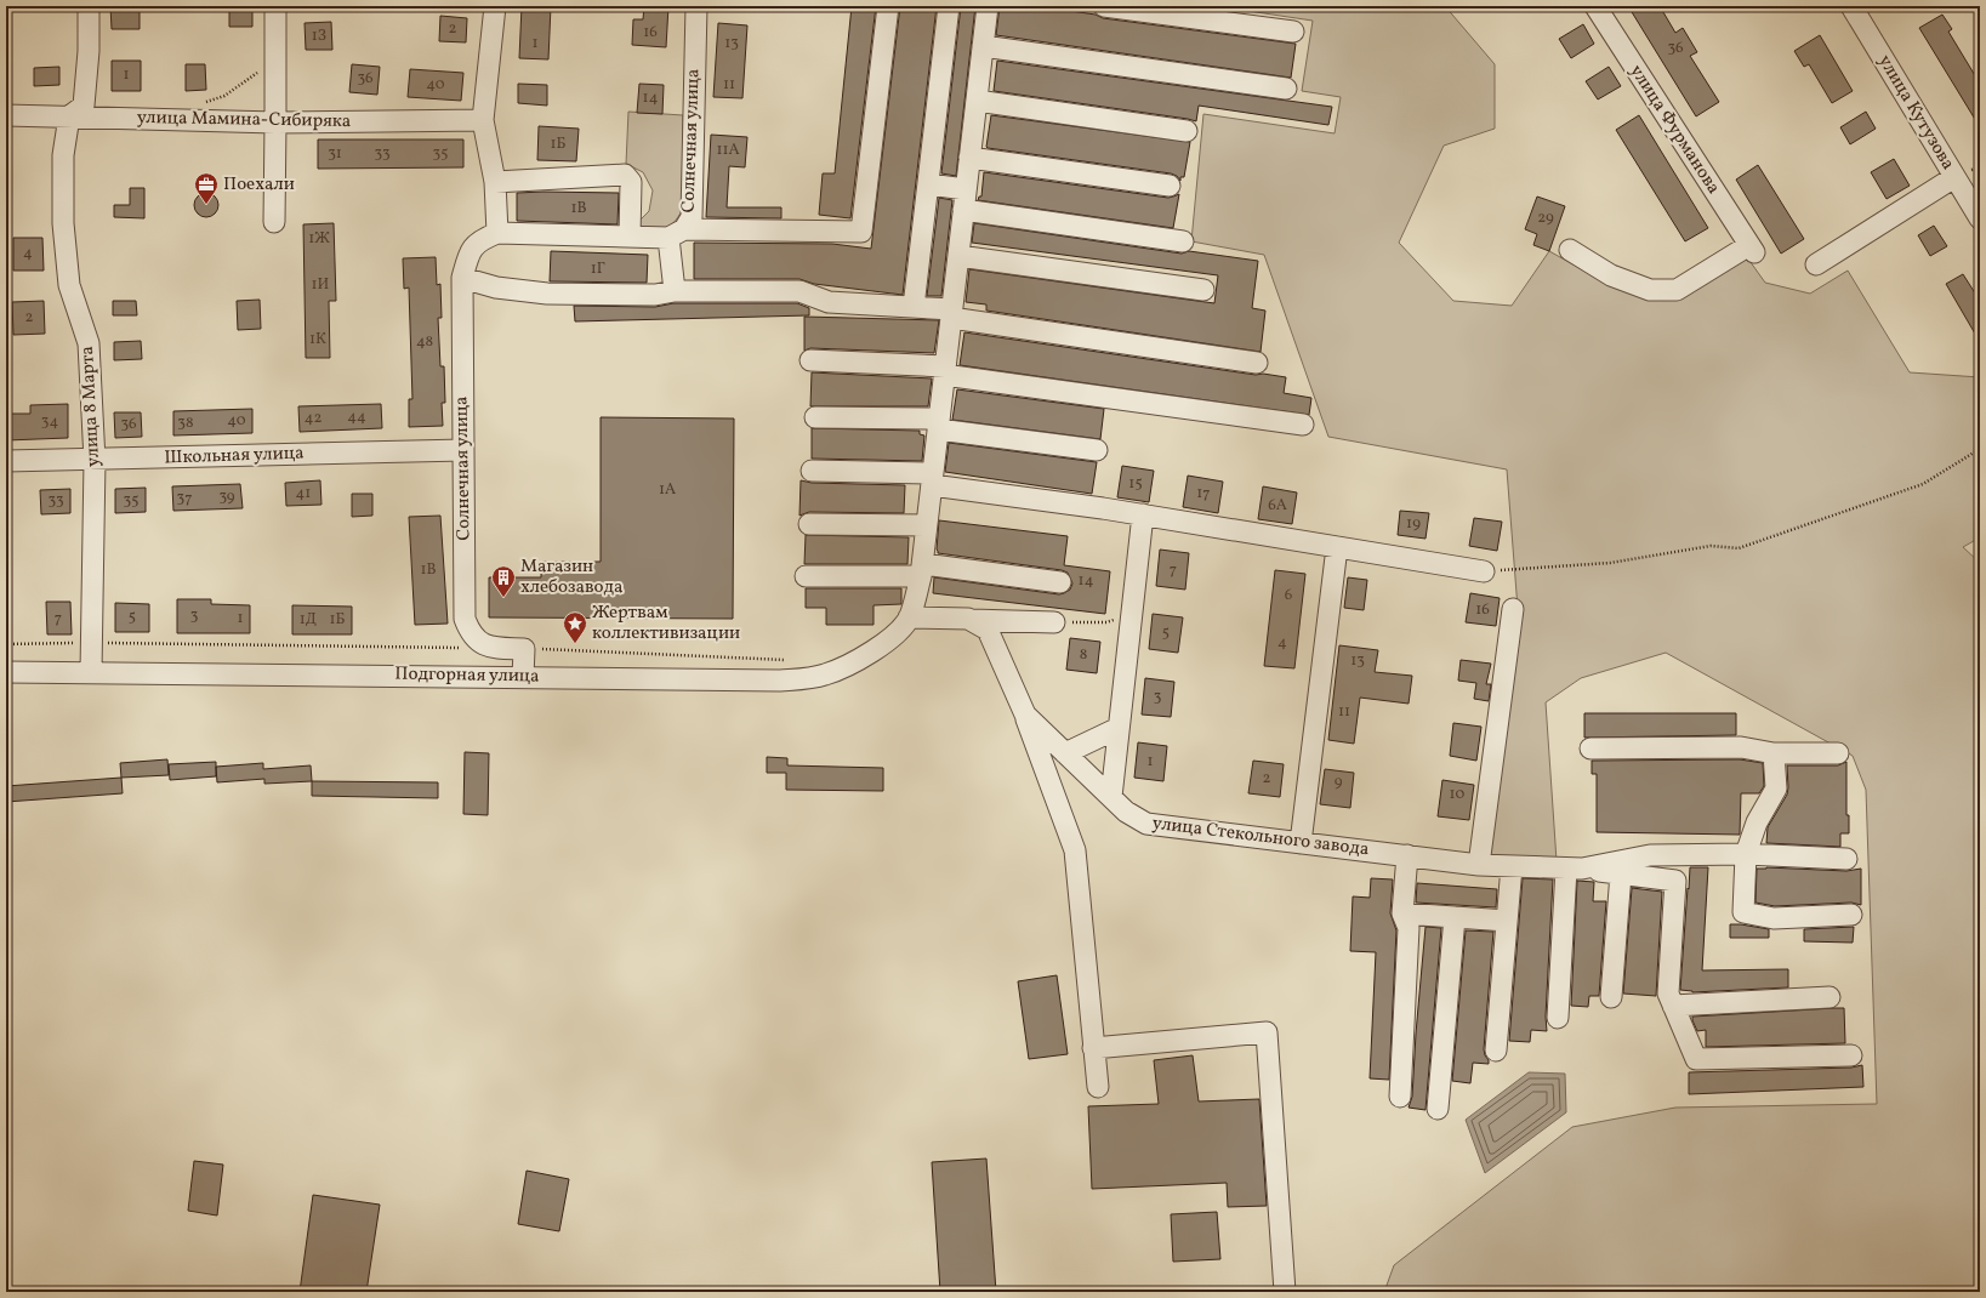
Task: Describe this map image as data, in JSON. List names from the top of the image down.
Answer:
{
  "streets": {
    "street": [
      "улица Кутузова",
      "улица Мамина-Сибиряка",
      "улица Фурманова",
      "Солнечная улица",
      "улица 8 Марта",
      "Школьная улица",
      "Подгорная улица",
      "улица Стекольного завода"
    ]
  },
  "crossings": [
    ["улица Мамина-Сибиряка", "улица 8 Марта"],
    ["Солнечная улица", "Школьная улица"],
    ["улица 8 Марта", "Школьная улица"],
    ["улица 8 Марта", "Подгорная улица"]
  ],
  "places": {
    "office": ["Поехали"],
    "building": ["Магазин хлебозавода"],
    "place": ["Жертвам коллективизации"]
  },
  "house_numbers": [
    "2",
    "16",
    "1З",
    "1",
    "13",
    "36",
    "1",
    "36",
    "40",
    "11",
    "14",
    "1Б",
    "11А",
    "31",
    "33",
    "35",
    "1В",
    "29",
    "1Ж",
    "4",
    "1Г",
    "1И",
    "2",
    "1К",
    "48",
    "44",
    "42",
    "40",
    "34",
    "38",
    "36",
    "15",
    "1А",
    "41",
    "17",
    "39",
    "37",
    "33",
    "35",
    "6А",
    "19",
    "1В",
    "7",
    "14",
    "6",
    "16",
    "3",
    "5",
    "7",
    "1",
    "1Д",
    "1Б",
    "5",
    "4",
    "8",
    "13",
    "3",
    "11",
    "1",
    "2",
    "9",
    "10"
  ]
}
